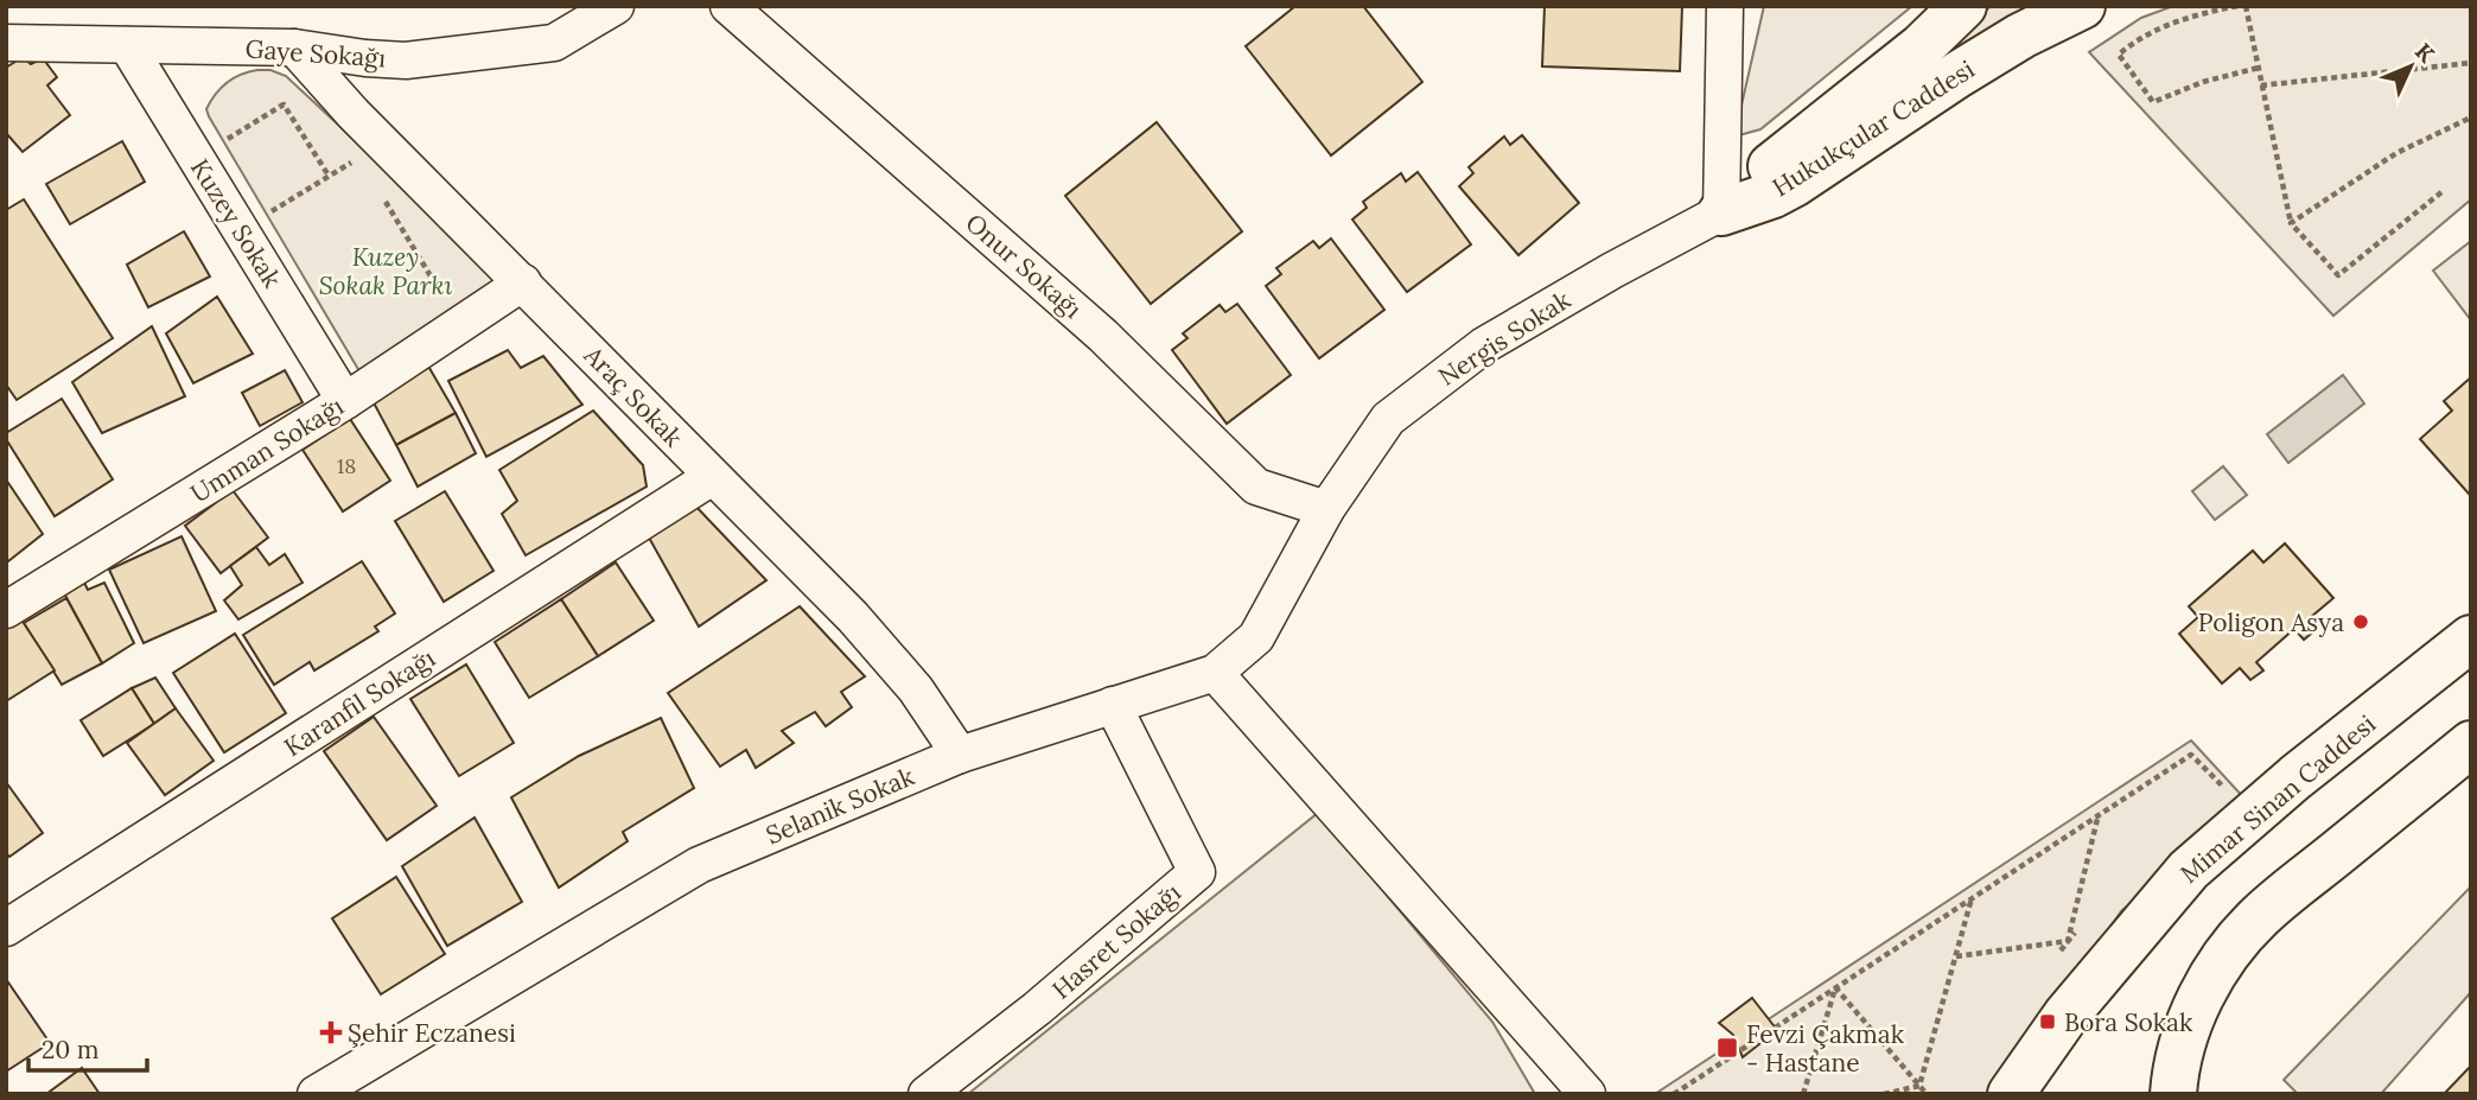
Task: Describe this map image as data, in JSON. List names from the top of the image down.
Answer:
{
  "streets": {
    "main road": ["Hukukçular Caddesi", "Mimar Sinan Caddesi"],
    "street": [
      "Gaye Sokağı",
      "Kuzey Sokak",
      "Onur Sokağı",
      "Nergis Sokak",
      "Araç Sokak",
      "Umman Sokağı",
      "Karanfil Sokağı",
      "Selanik Sokak",
      "Hasret Sokağı"
    ]
  },
  "crossings": [
    ["Gaye Sokağı", "Kuzey Sokak"],
    ["Gaye Sokağı", "Araç Sokak"],
    ["Hukukçular Caddesi", "Nergis Sokak"],
    ["Kuzey Sokak", "Umman Sokağı"],
    ["Onur Sokağı", "Nergis Sokak"],
    ["Onur Sokağı", "Selanik Sokak"],
    ["Nergis Sokak", "Selanik Sokak"],
    ["Araç Sokak", "Umman Sokağı"],
    ["Araç Sokak", "Karanfil Sokağı"],
    ["Araç Sokak", "Selanik Sokak"],
    ["Selanik Sokak", "Hasret Sokağı"]
  ],
  "parks": ["Kuzey Sokak Parkı"],
  "places": {
    "other": ["Poligon Asya"],
    "transit": ["Bora Sokak", "Fevzi Çakmak - Hastane"],
    "health": ["Şehir Eczanesi"]
  },
  "house_numbers": ["18"],
  "scale_bar": "20 m",
  "north": "top right"
}
